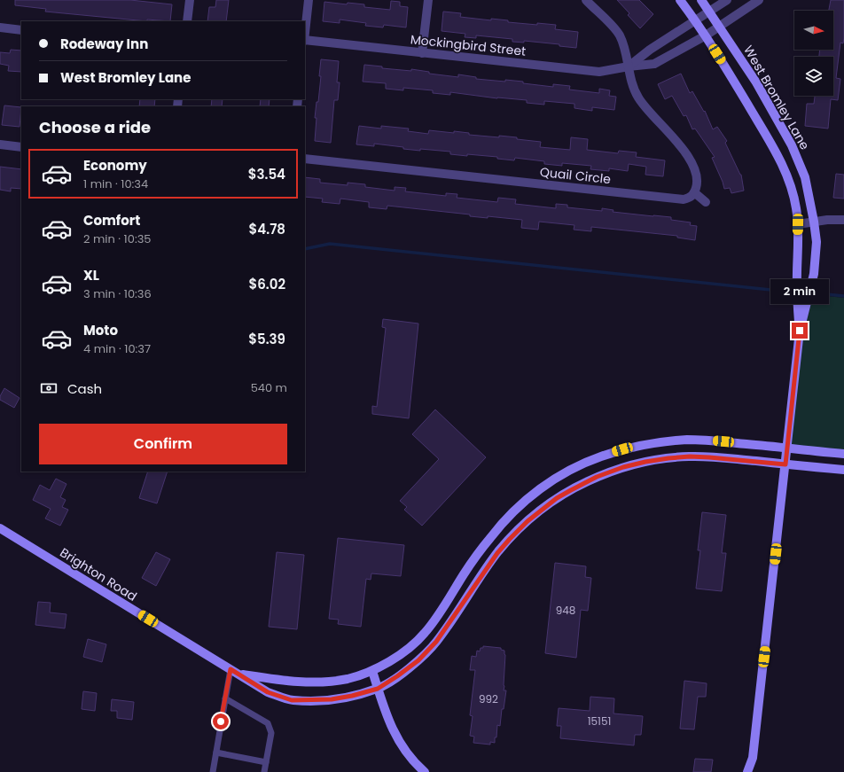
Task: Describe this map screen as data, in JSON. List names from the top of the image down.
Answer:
{
  "streets": {
    "main road": ["West Bromley Lane", "Brighton Road"],
    "street": ["Mockingbird Street", "Quail Circle"]
  },
  "crossings": [
    ["Mockingbird Street", "West Bromley Lane"],
    ["West Bromley Lane", "Brighton Road"]
  ],
  "house_numbers": ["948", "992", "15151"],
  "north": "right",
  "page": {
    "banner": ["Rodeway Inn", "West Bromley Lane"],
    "heading": "Choose a ride",
    "list": [
      {
        "name": "Economy",
        "note": "1 min · 10:34",
        "value": "$3.54"
      },
      {
        "name": "Comfort",
        "note": "2 min · 10:35",
        "value": "$4.78"
      },
      {
        "name": "XL",
        "note": "3 min · 10:36",
        "value": "$6.02"
      },
      {
        "name": "Moto",
        "note": "4 min · 10:37",
        "value": "$5.39"
      }
    ],
    "bubble": "2 min",
    "pay": ["Cash", "540 m"],
    "buttons": "Confirm"
  }
}
